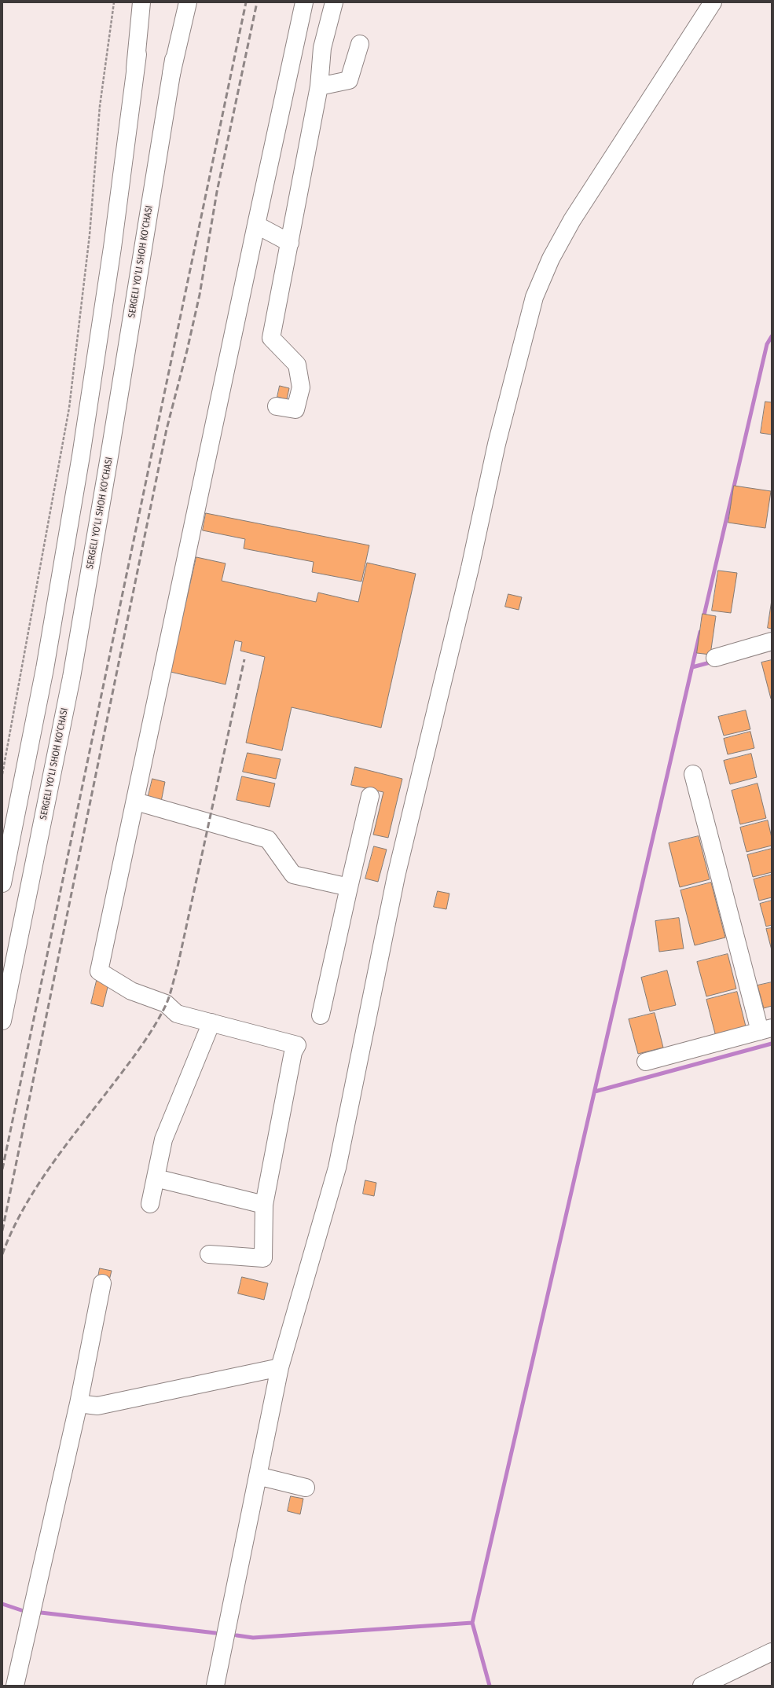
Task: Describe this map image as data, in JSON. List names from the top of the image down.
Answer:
{
  "streets": {
    "main road": ["SERGELI YO‘LI SHOH KO‘CHASI"]
  }
}
